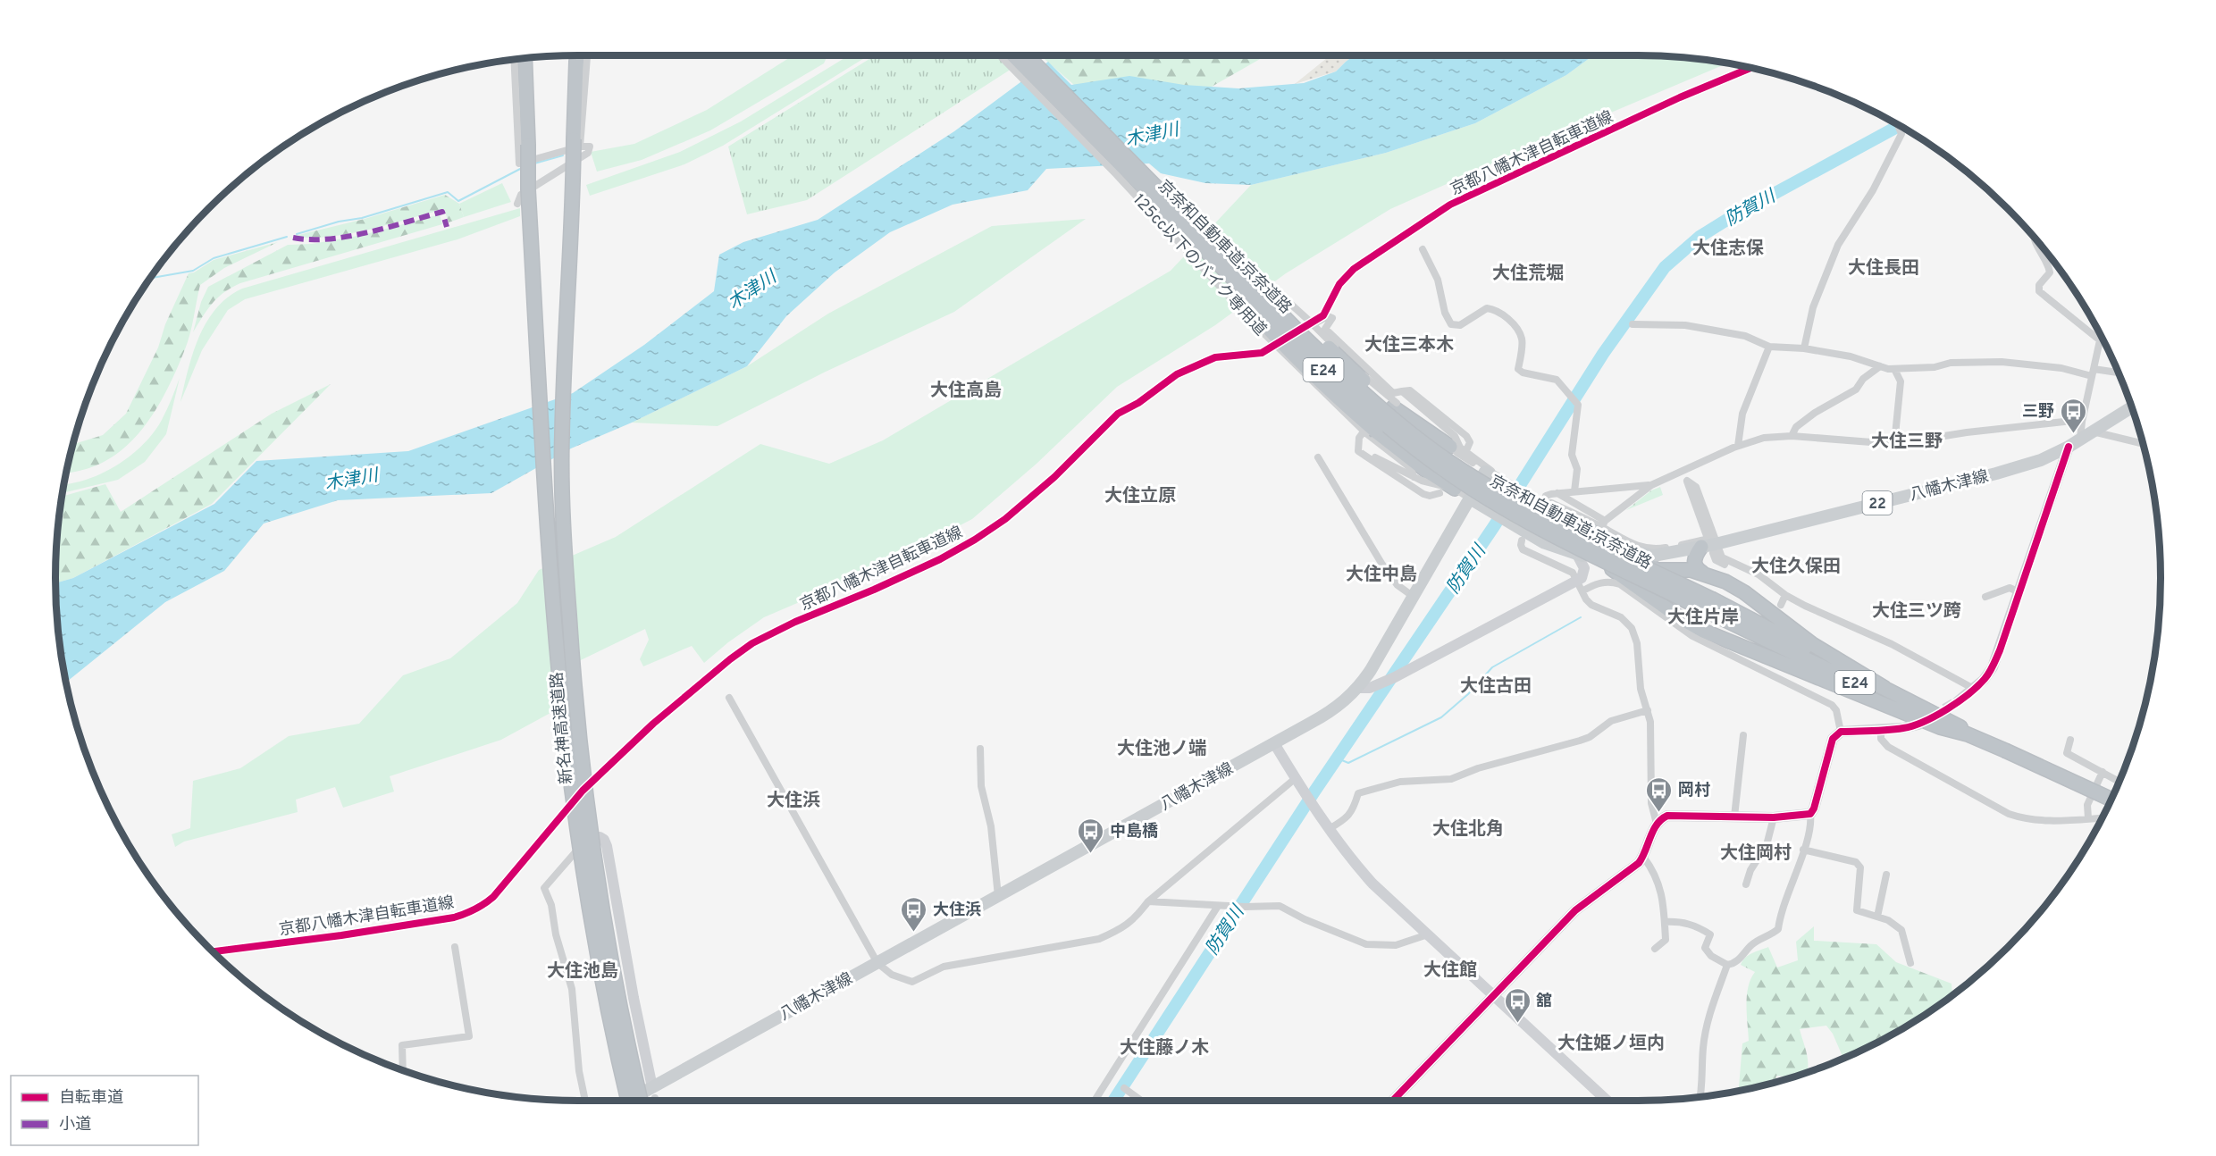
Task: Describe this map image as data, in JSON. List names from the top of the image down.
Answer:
{
  "streets": {
    "highway": ["京奈和自動車道;京奈道路", "E24", "新名神高速道路"],
    "main road": ["八幡木津線", "22"],
    "street": ["125cc以下のバイク専用道"],
    "cycle path": ["京都八幡木津自転車道線"]
  },
  "districts": [
    "大住志保",
    "大住長田",
    "大住荒堀",
    "大住三本木",
    "大住高島",
    "大住三野",
    "大住立原",
    "大住久保田",
    "大住中島",
    "大住三ツ跨",
    "大住片岸",
    "大住古田",
    "大住池ノ端",
    "大住浜",
    "大住北角",
    "大住岡村",
    "大住館",
    "大住池島",
    "大住姫ノ垣内",
    "大住藤ノ木"
  ],
  "water": ["木津川", "防賀川"],
  "places": {
    "bus stop": [
      "三野",
      "岡村",
      "中島橋",
      "大住浜",
      "舘"
    ]
  },
  "legend": ["自転車道", "小道"]
}
